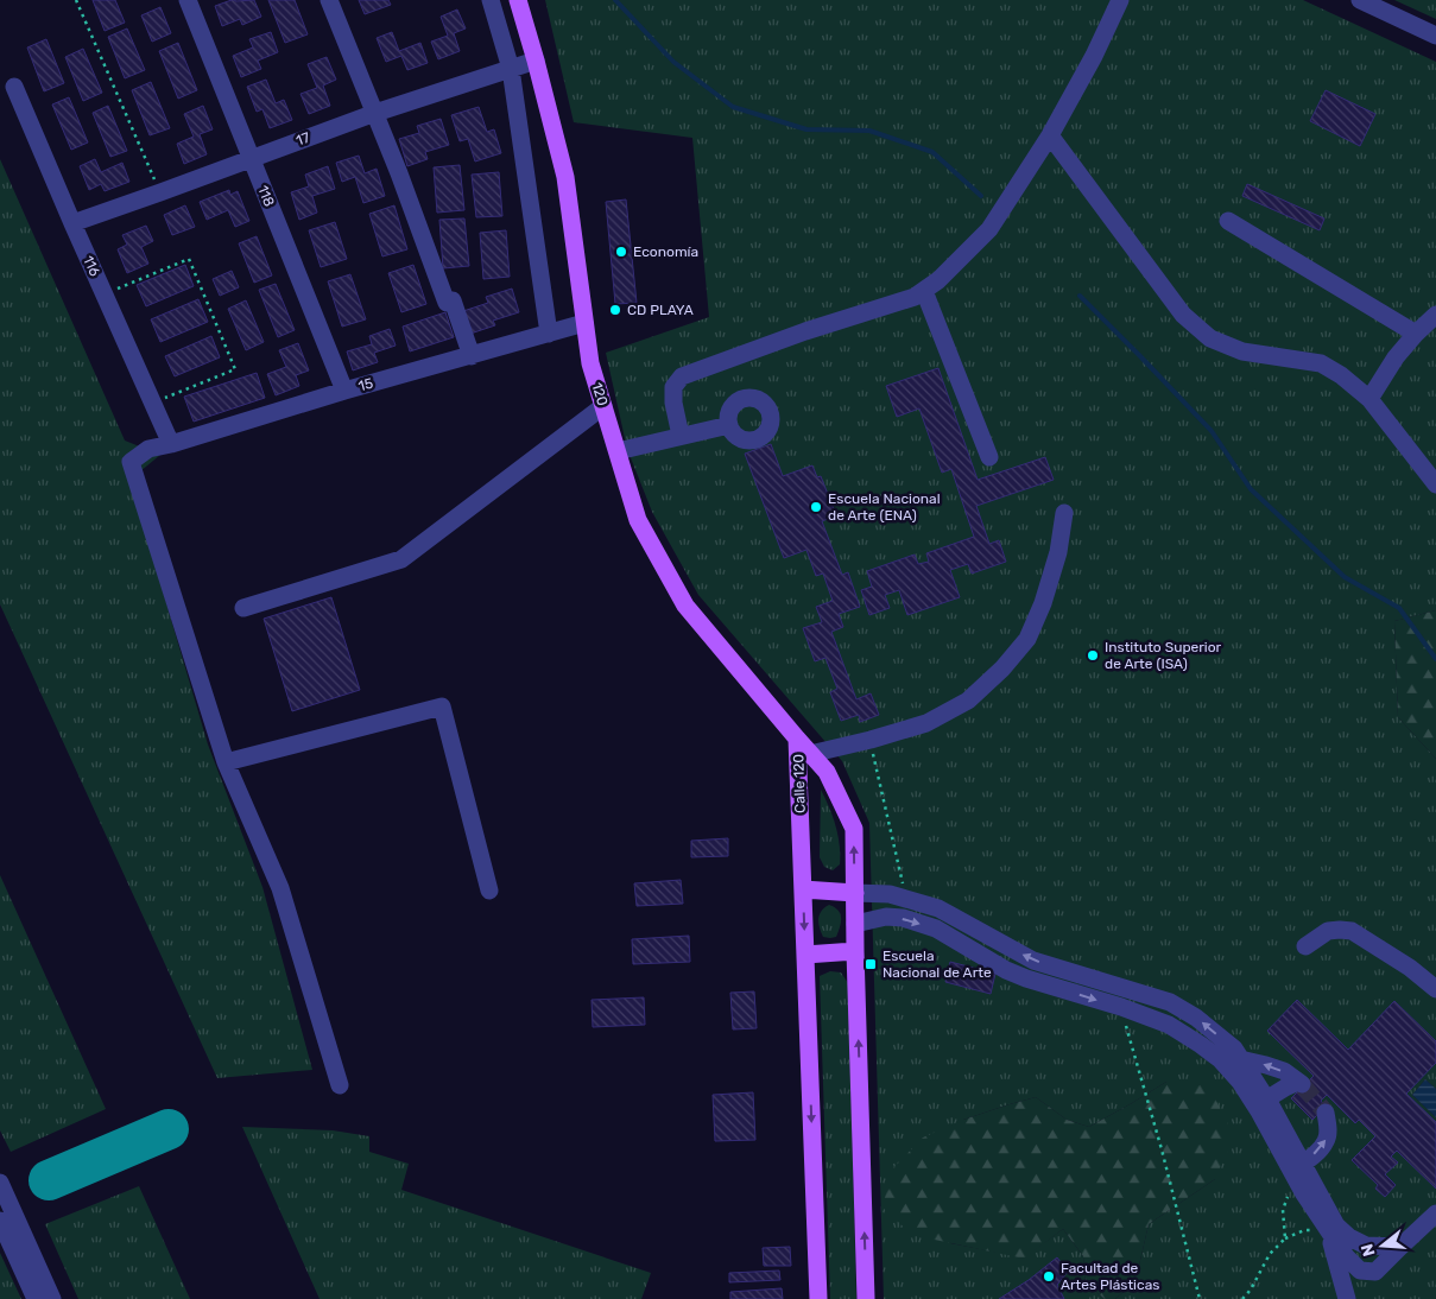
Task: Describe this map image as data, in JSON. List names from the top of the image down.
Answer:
{
  "streets": {
    "main road": ["120", "Calle 120"],
    "street": [
      "17",
      "118",
      "116",
      "15"
    ]
  },
  "crossings": [
    ["17", "118"],
    ["17", "116"],
    ["17", "120"],
    ["118", "15"],
    ["116", "15"],
    ["15", "120"],
    ["120", "Calle 120"]
  ],
  "places": {
    "other": [
      "Economía",
      "CD PLAYA",
      "Escuela Nacional de Arte (ENA)",
      "Instituto Superior de Arte (ISA)",
      "Facultad de Artes Plásticas"
    ],
    "transit": ["Escuela Nacional de Arte"]
  },
  "north": "left"
}
